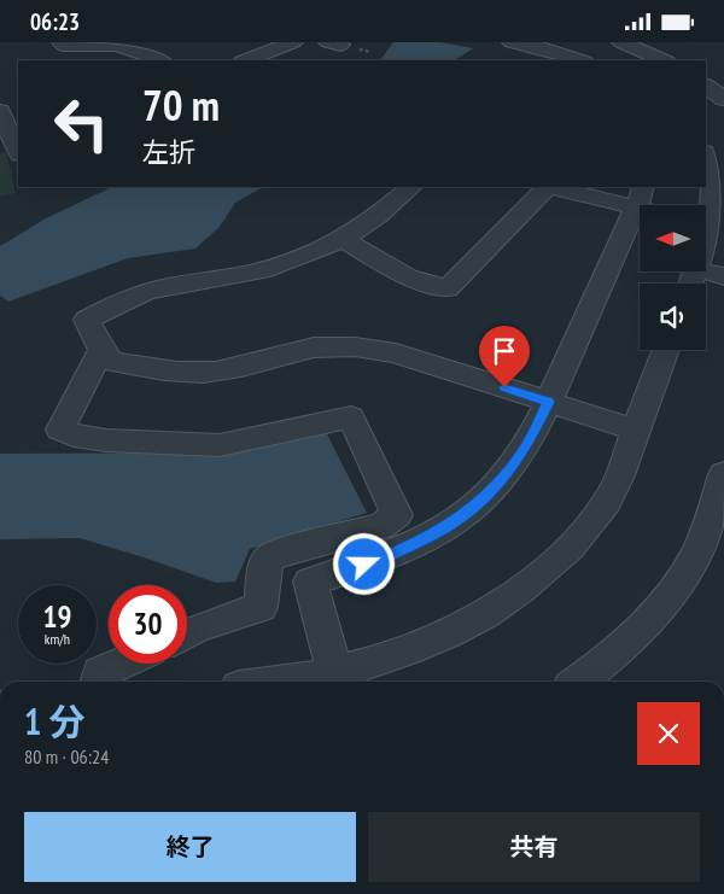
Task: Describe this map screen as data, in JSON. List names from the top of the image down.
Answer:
{
  "north": "left",
  "page": {
    "status": "06:23",
    "turn": ["70 m", "左折"],
    "speed": "19 km/h",
    "limit": "30",
    "heading": ["1 分", "80 m · 06:24"],
    "buttons": ["終了", "共有"]
  }
}
